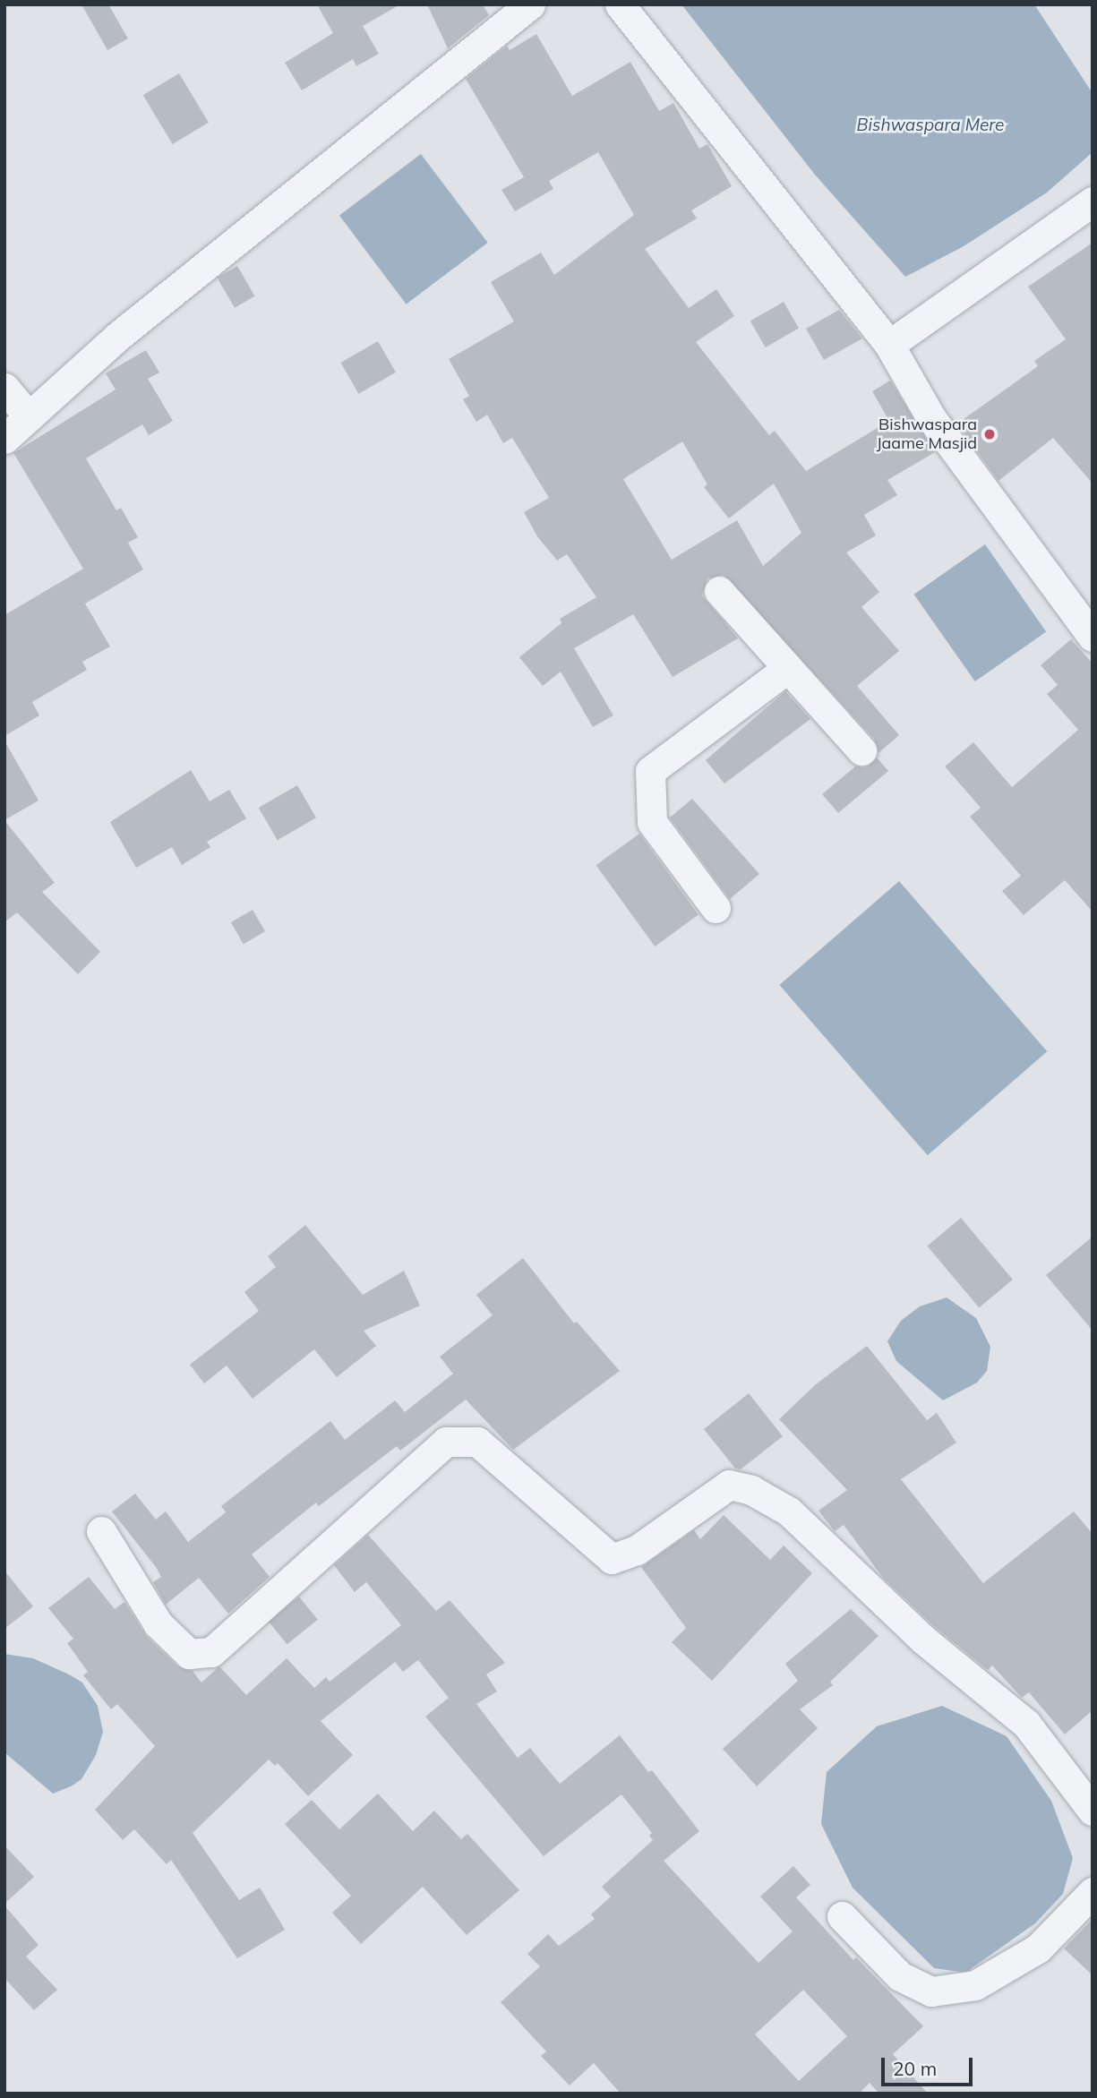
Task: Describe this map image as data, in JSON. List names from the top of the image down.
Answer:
{
  "water": ["Bishwaspara Mere"],
  "places": ["Bishwaspara Jaame Masjid"],
  "scale_bar": "20 m"
}
